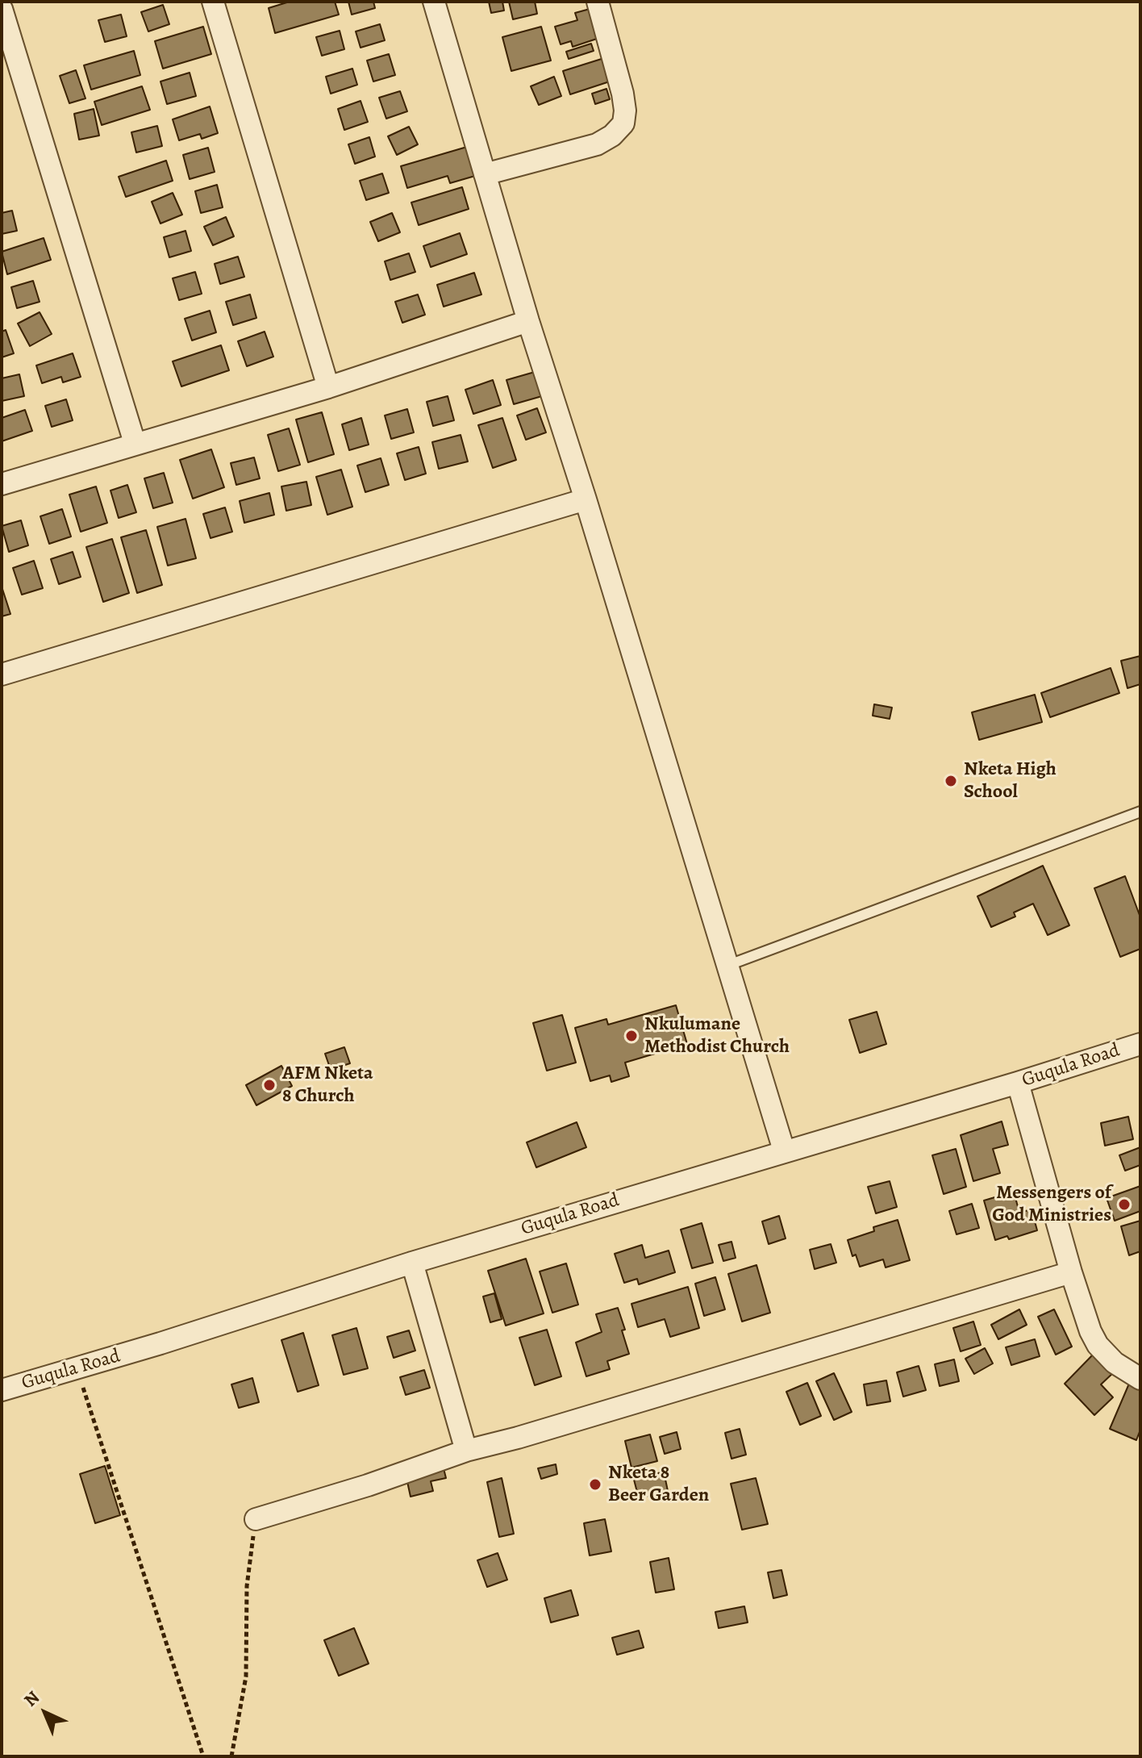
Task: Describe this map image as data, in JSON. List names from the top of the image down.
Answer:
{
  "streets": {
    "street": ["Guqula Road"]
  },
  "places": [
    "Nketa High School",
    "Nkulumane Methodist Church",
    "AFM Nketa 8 Church",
    "Messengers of God Ministries",
    "Nketa 8 Beer Garden"
  ],
  "north": "top left"
}
